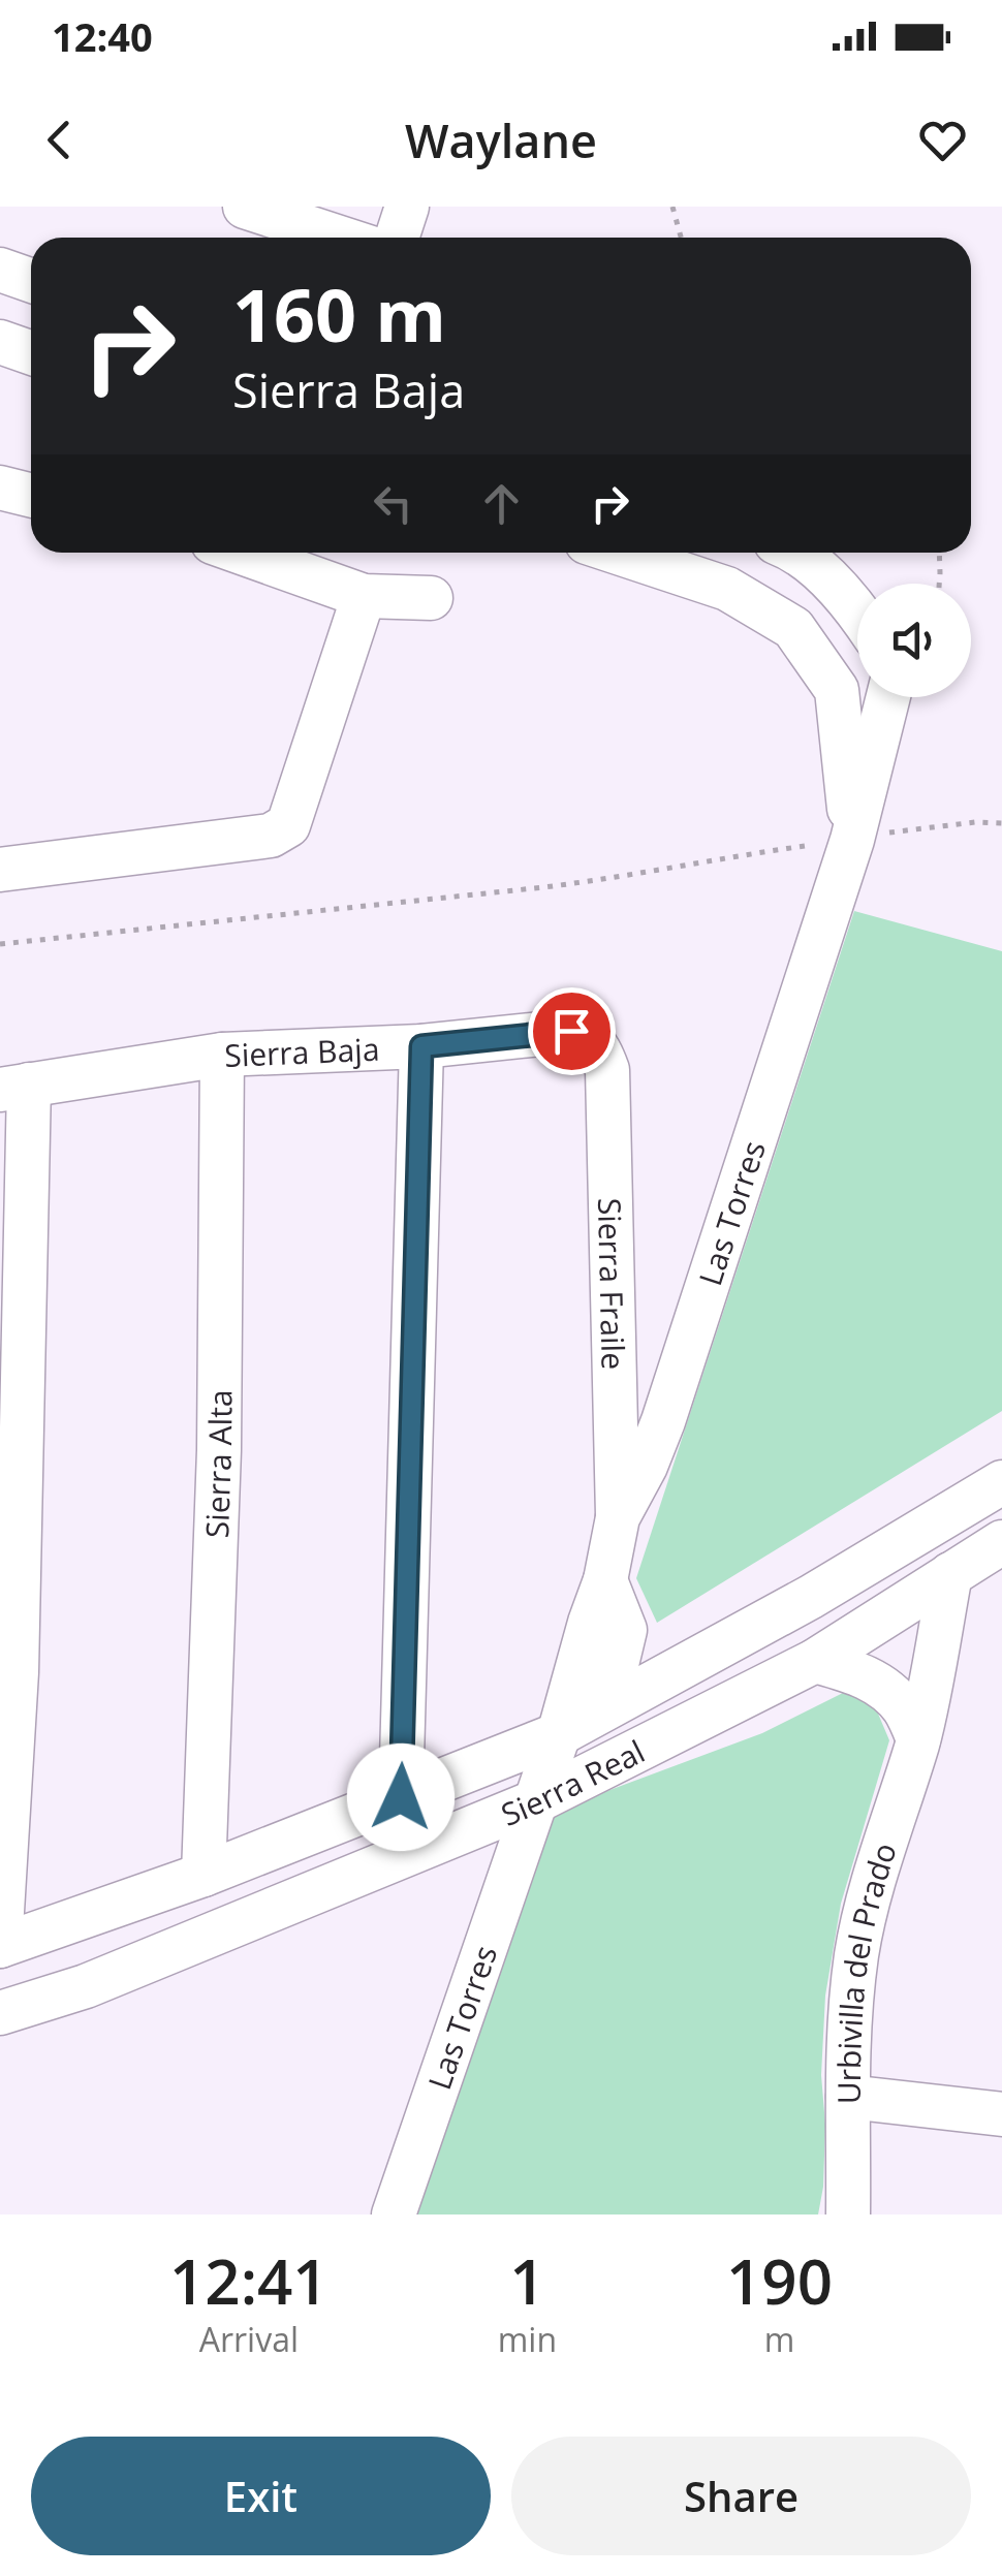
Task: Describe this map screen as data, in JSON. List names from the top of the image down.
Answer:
{
  "streets": {
    "street": [
      "Sierra Baja",
      "Las Torres",
      "Sierra Fraile",
      "Sierra Alta",
      "Sierra Real",
      "Urbivilla del Prado"
    ]
  },
  "crossings": [
    ["Sierra Baja", "Sierra Fraile"],
    ["Sierra Baja", "Sierra Alta"],
    ["Las Torres", "Sierra Fraile"],
    ["Las Torres", "Sierra Real"],
    ["Sierra Alta", "Sierra Real"],
    ["Sierra Real", "Urbivilla del Prado"]
  ],
  "page": {
    "status": "12:40",
    "header": "Waylane",
    "turn": ["160 m", "Sierra Baja"],
    "eta": [
      "12:41",
      "Arrival",
      "1",
      "min",
      "190",
      "m"
    ],
    "buttons": ["Exit", "Share"]
  }
}
